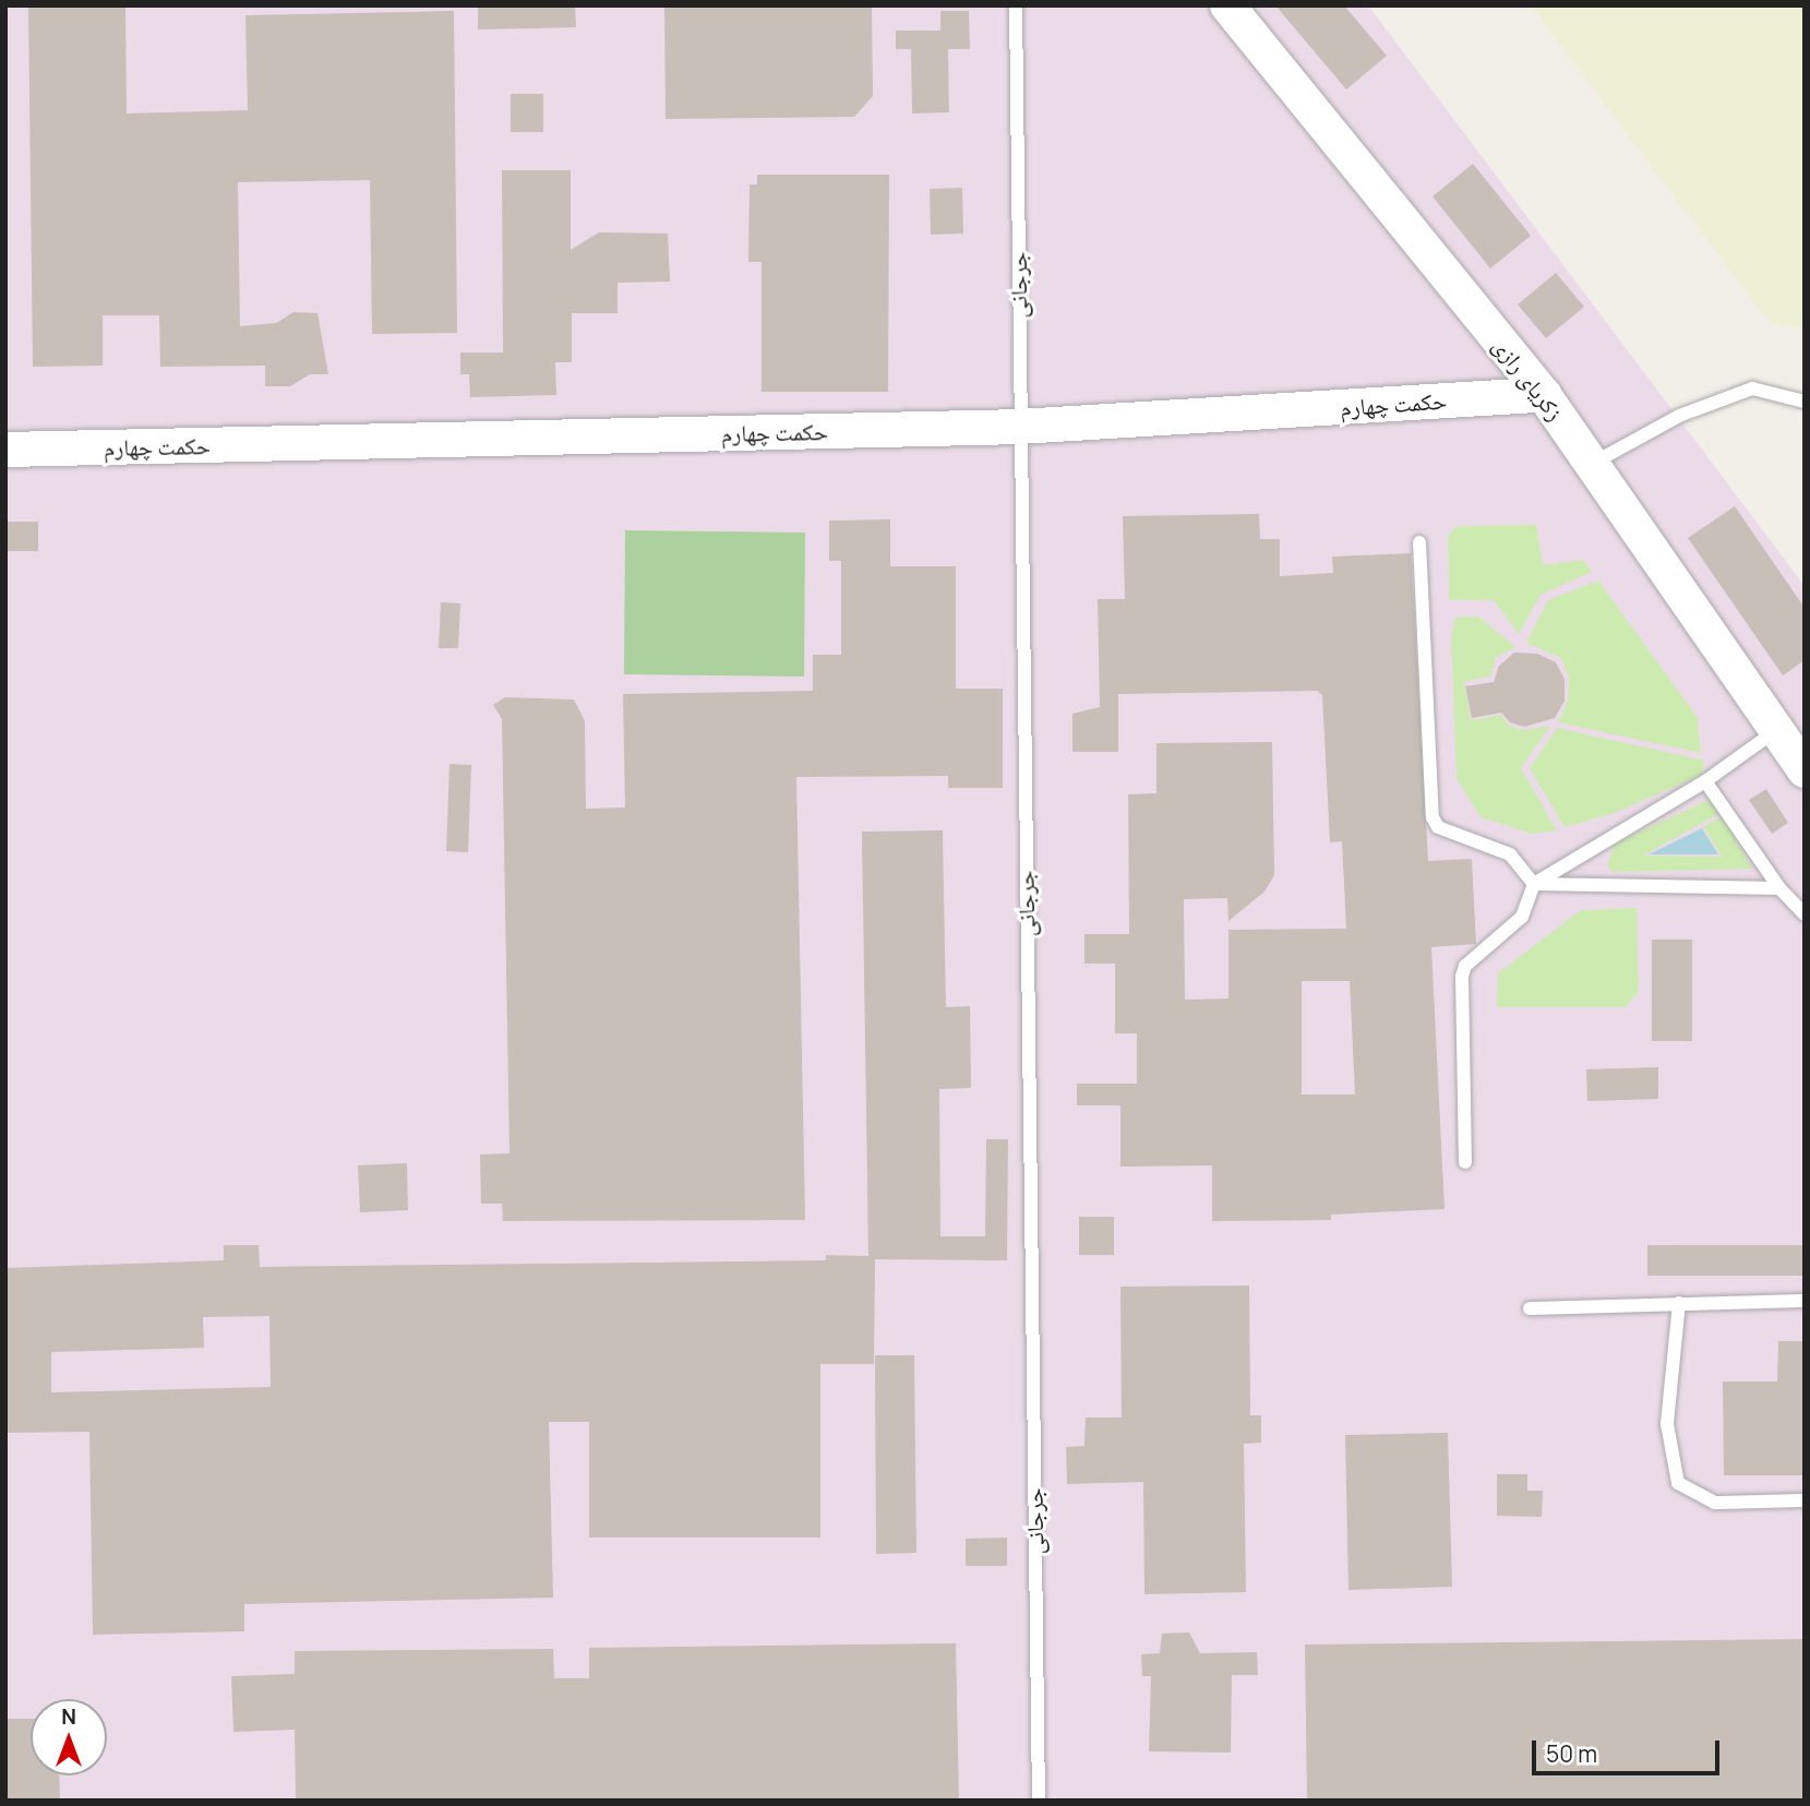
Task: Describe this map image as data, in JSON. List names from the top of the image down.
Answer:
{
  "streets": {
    "street": ["زکریای رازی", "حکمت چهارم"],
    "lane": ["جرجانی"]
  },
  "crossings": [
    ["جرجانی", "حکمت چهارم"],
    ["زکریای رازی", "حکمت چهارم"]
  ],
  "scale_bar": "50 m",
  "north": "top"
}
